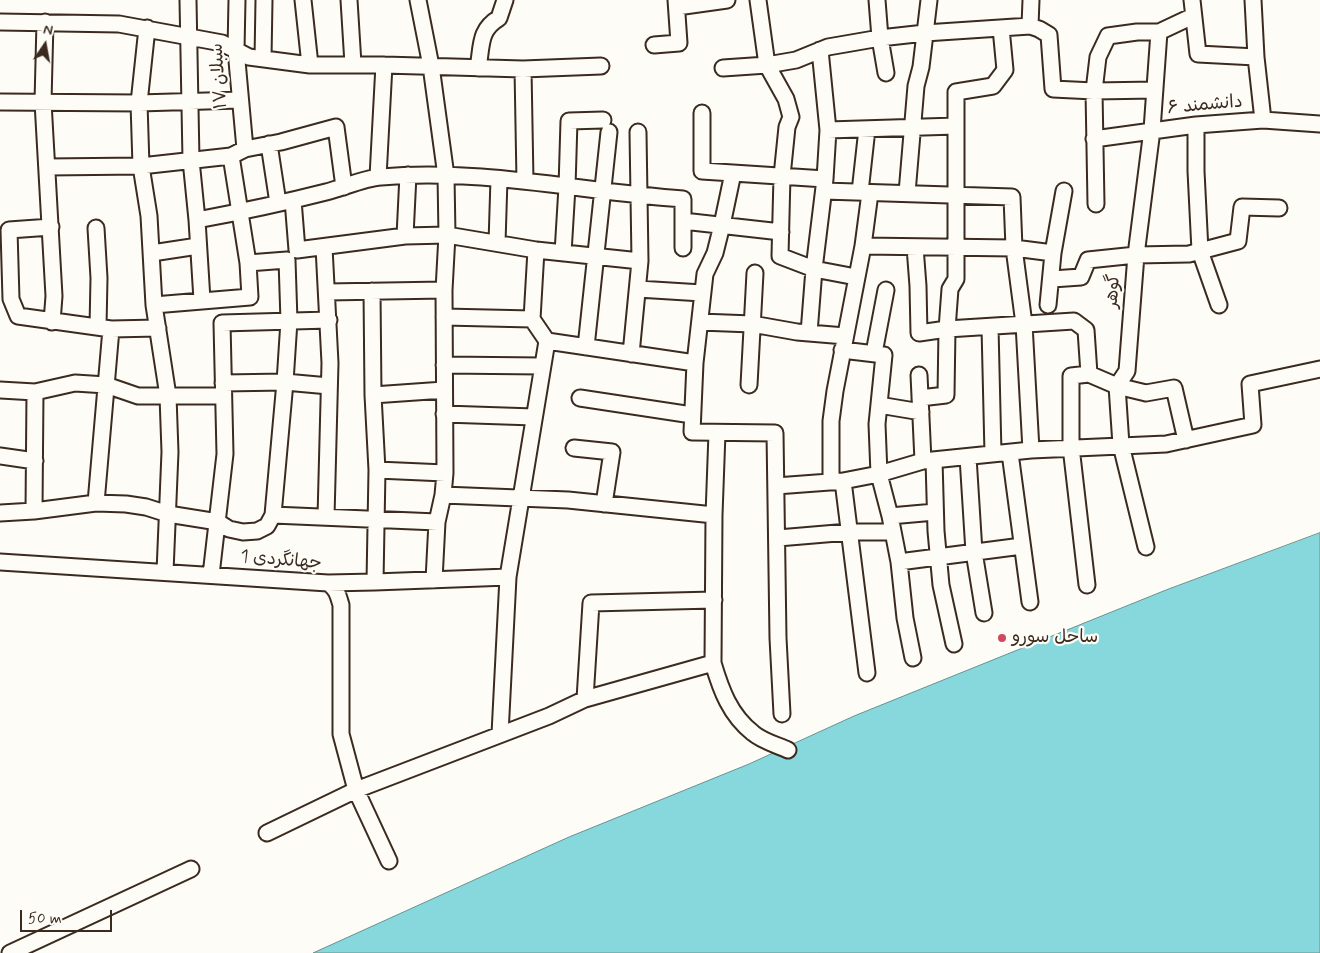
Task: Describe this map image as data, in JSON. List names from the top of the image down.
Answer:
{
  "streets": {
    "street": [
      "سبلان ۱۷",
      "دانشمند ۶",
      "گوهر",
      "جهانگردی 1"
    ]
  },
  "crossings": [
    ["دانشمند ۶", "گوهر"]
  ],
  "places": ["ساحل سورو"],
  "scale_bar": "50 m",
  "north": "top"
}
